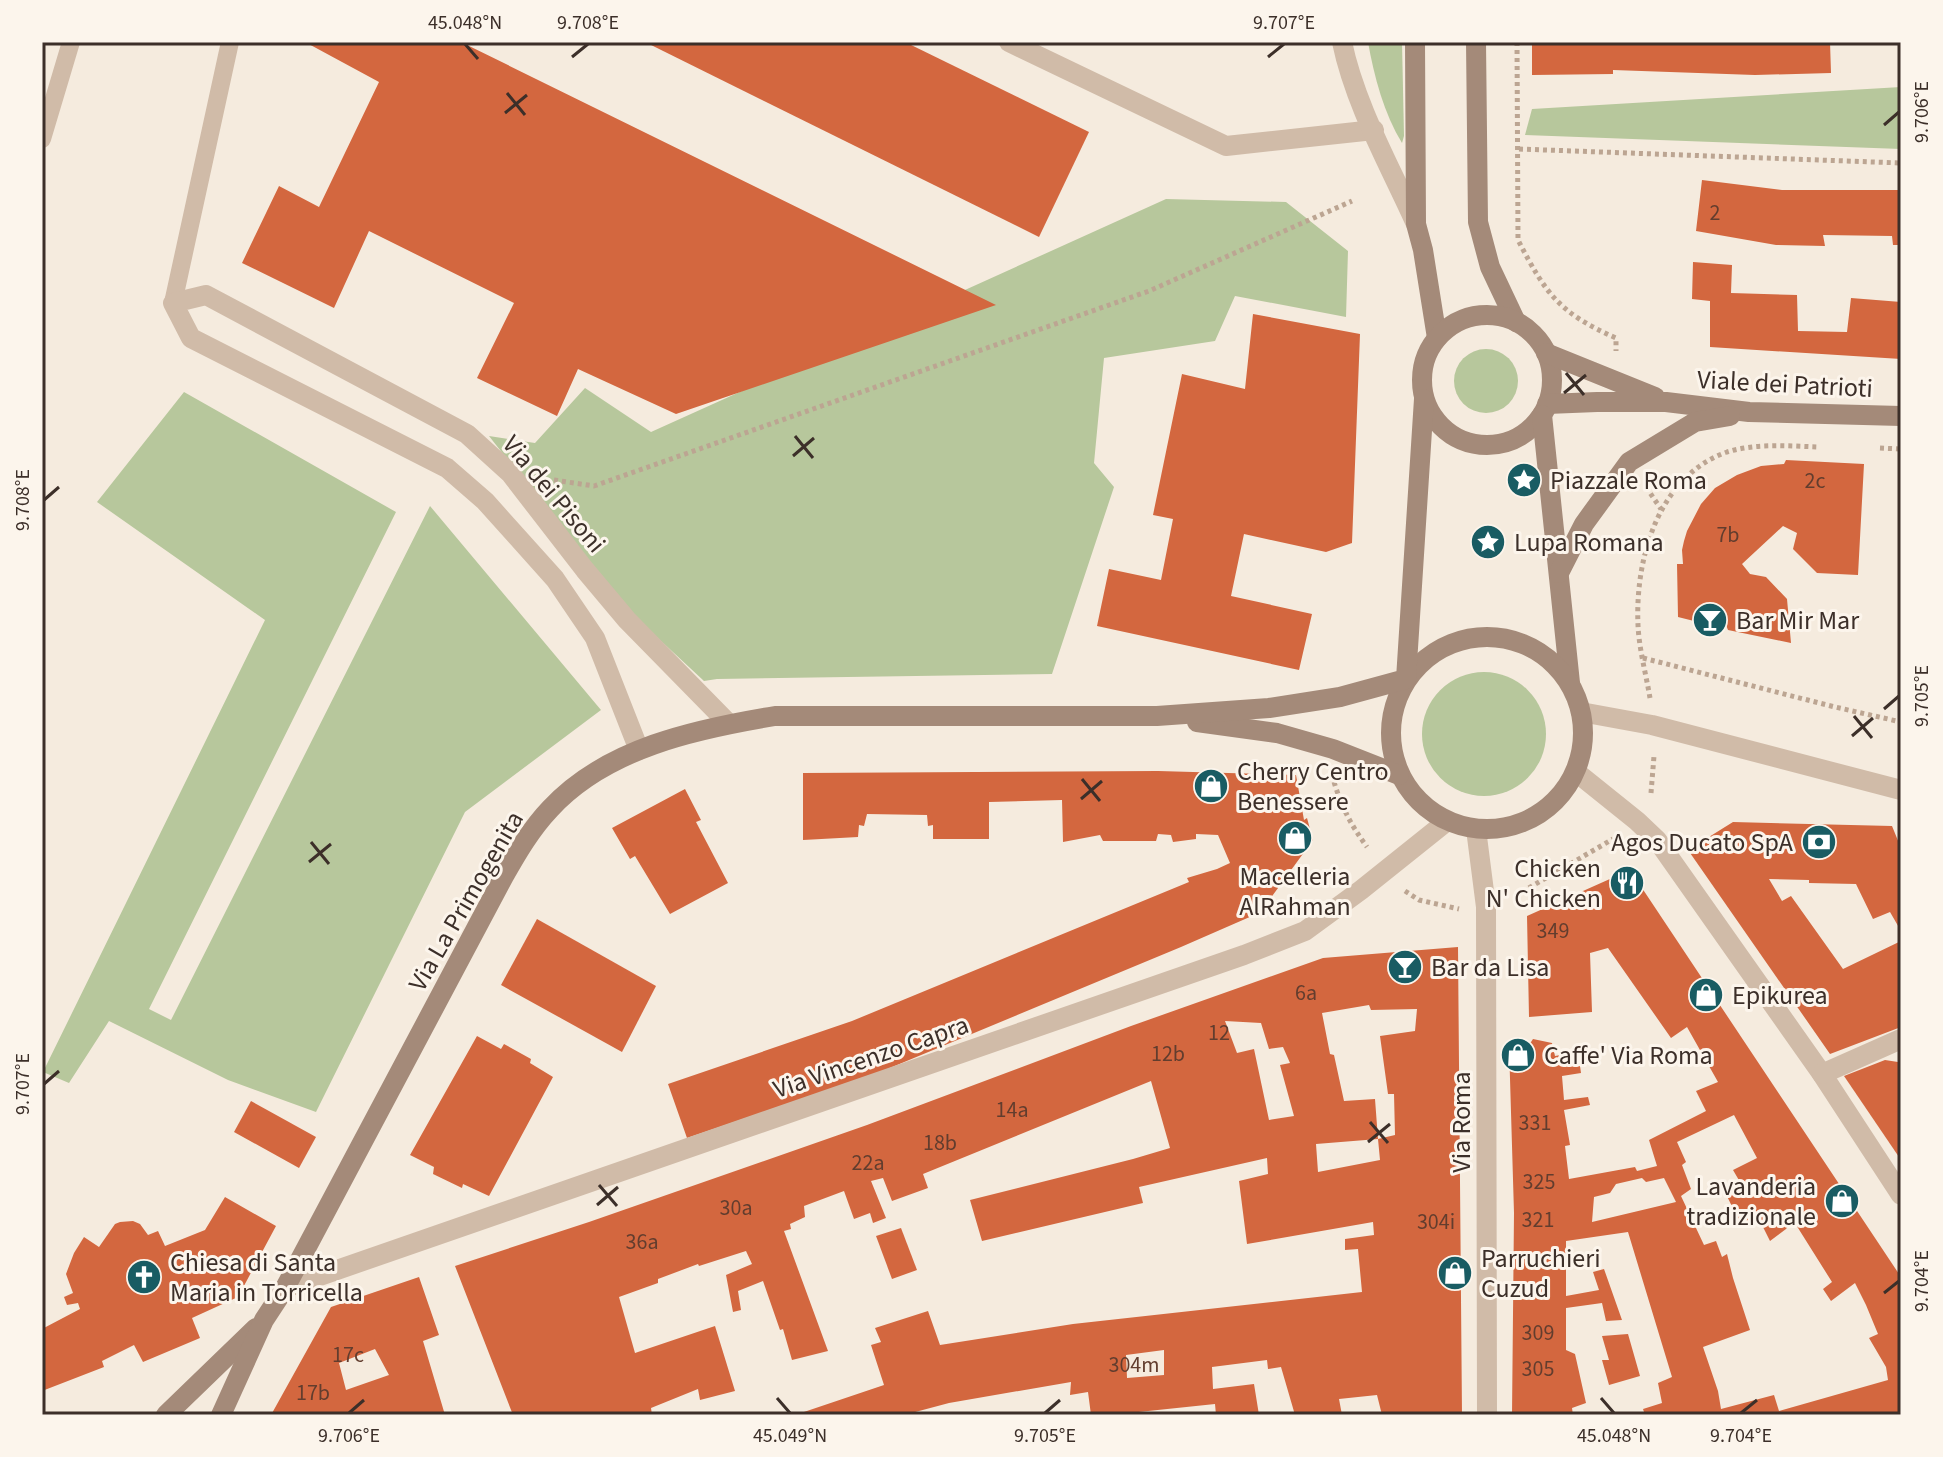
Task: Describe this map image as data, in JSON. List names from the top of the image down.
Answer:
{
  "streets": {
    "main road": ["Viale dei Patrioti", "Via La Primogenita"],
    "street": ["Via dei Pisoni", "Via Vincenzo Capra", "Via Roma"]
  },
  "crossings": [
    ["Via dei Pisoni", "Via La Primogenita"],
    ["Via La Primogenita", "Via Vincenzo Capra"],
    ["Via La Primogenita", "Via Roma"],
    ["Via Vincenzo Capra", "Via Roma"]
  ],
  "places": {
    "place": ["Piazzale Roma", "Lupa Romana"],
    "bar": ["Bar Mir Mar", "Bar da Lisa"],
    "shop": [
      "Cherry Centro Benessere",
      "Macelleria AlRahman",
      "Epikurea",
      "Caffe' Via Roma",
      "Lavanderia tradizionale",
      "Parruchieri Cuzud"
    ],
    "bank": ["Agos Ducato SpA"],
    "restaurant": ["Chicken N' Chicken"],
    "church": ["Chiesa di Santa Maria in Torricella"]
  },
  "house_numbers": [
    "2",
    "2c",
    "7b",
    "349",
    "6a",
    "12",
    "12b",
    "14a",
    "331",
    "18b",
    "22a",
    "325",
    "30a",
    "321",
    "304i",
    "36a",
    "309",
    "17c",
    "304m",
    "305",
    "17b"
  ],
  "coordinates": [
    "45.048°N",
    "9.708°E",
    "9.707°E",
    "9.706°E",
    "9.705°E",
    "9.704°E",
    "45.049°N"
  ]
}
